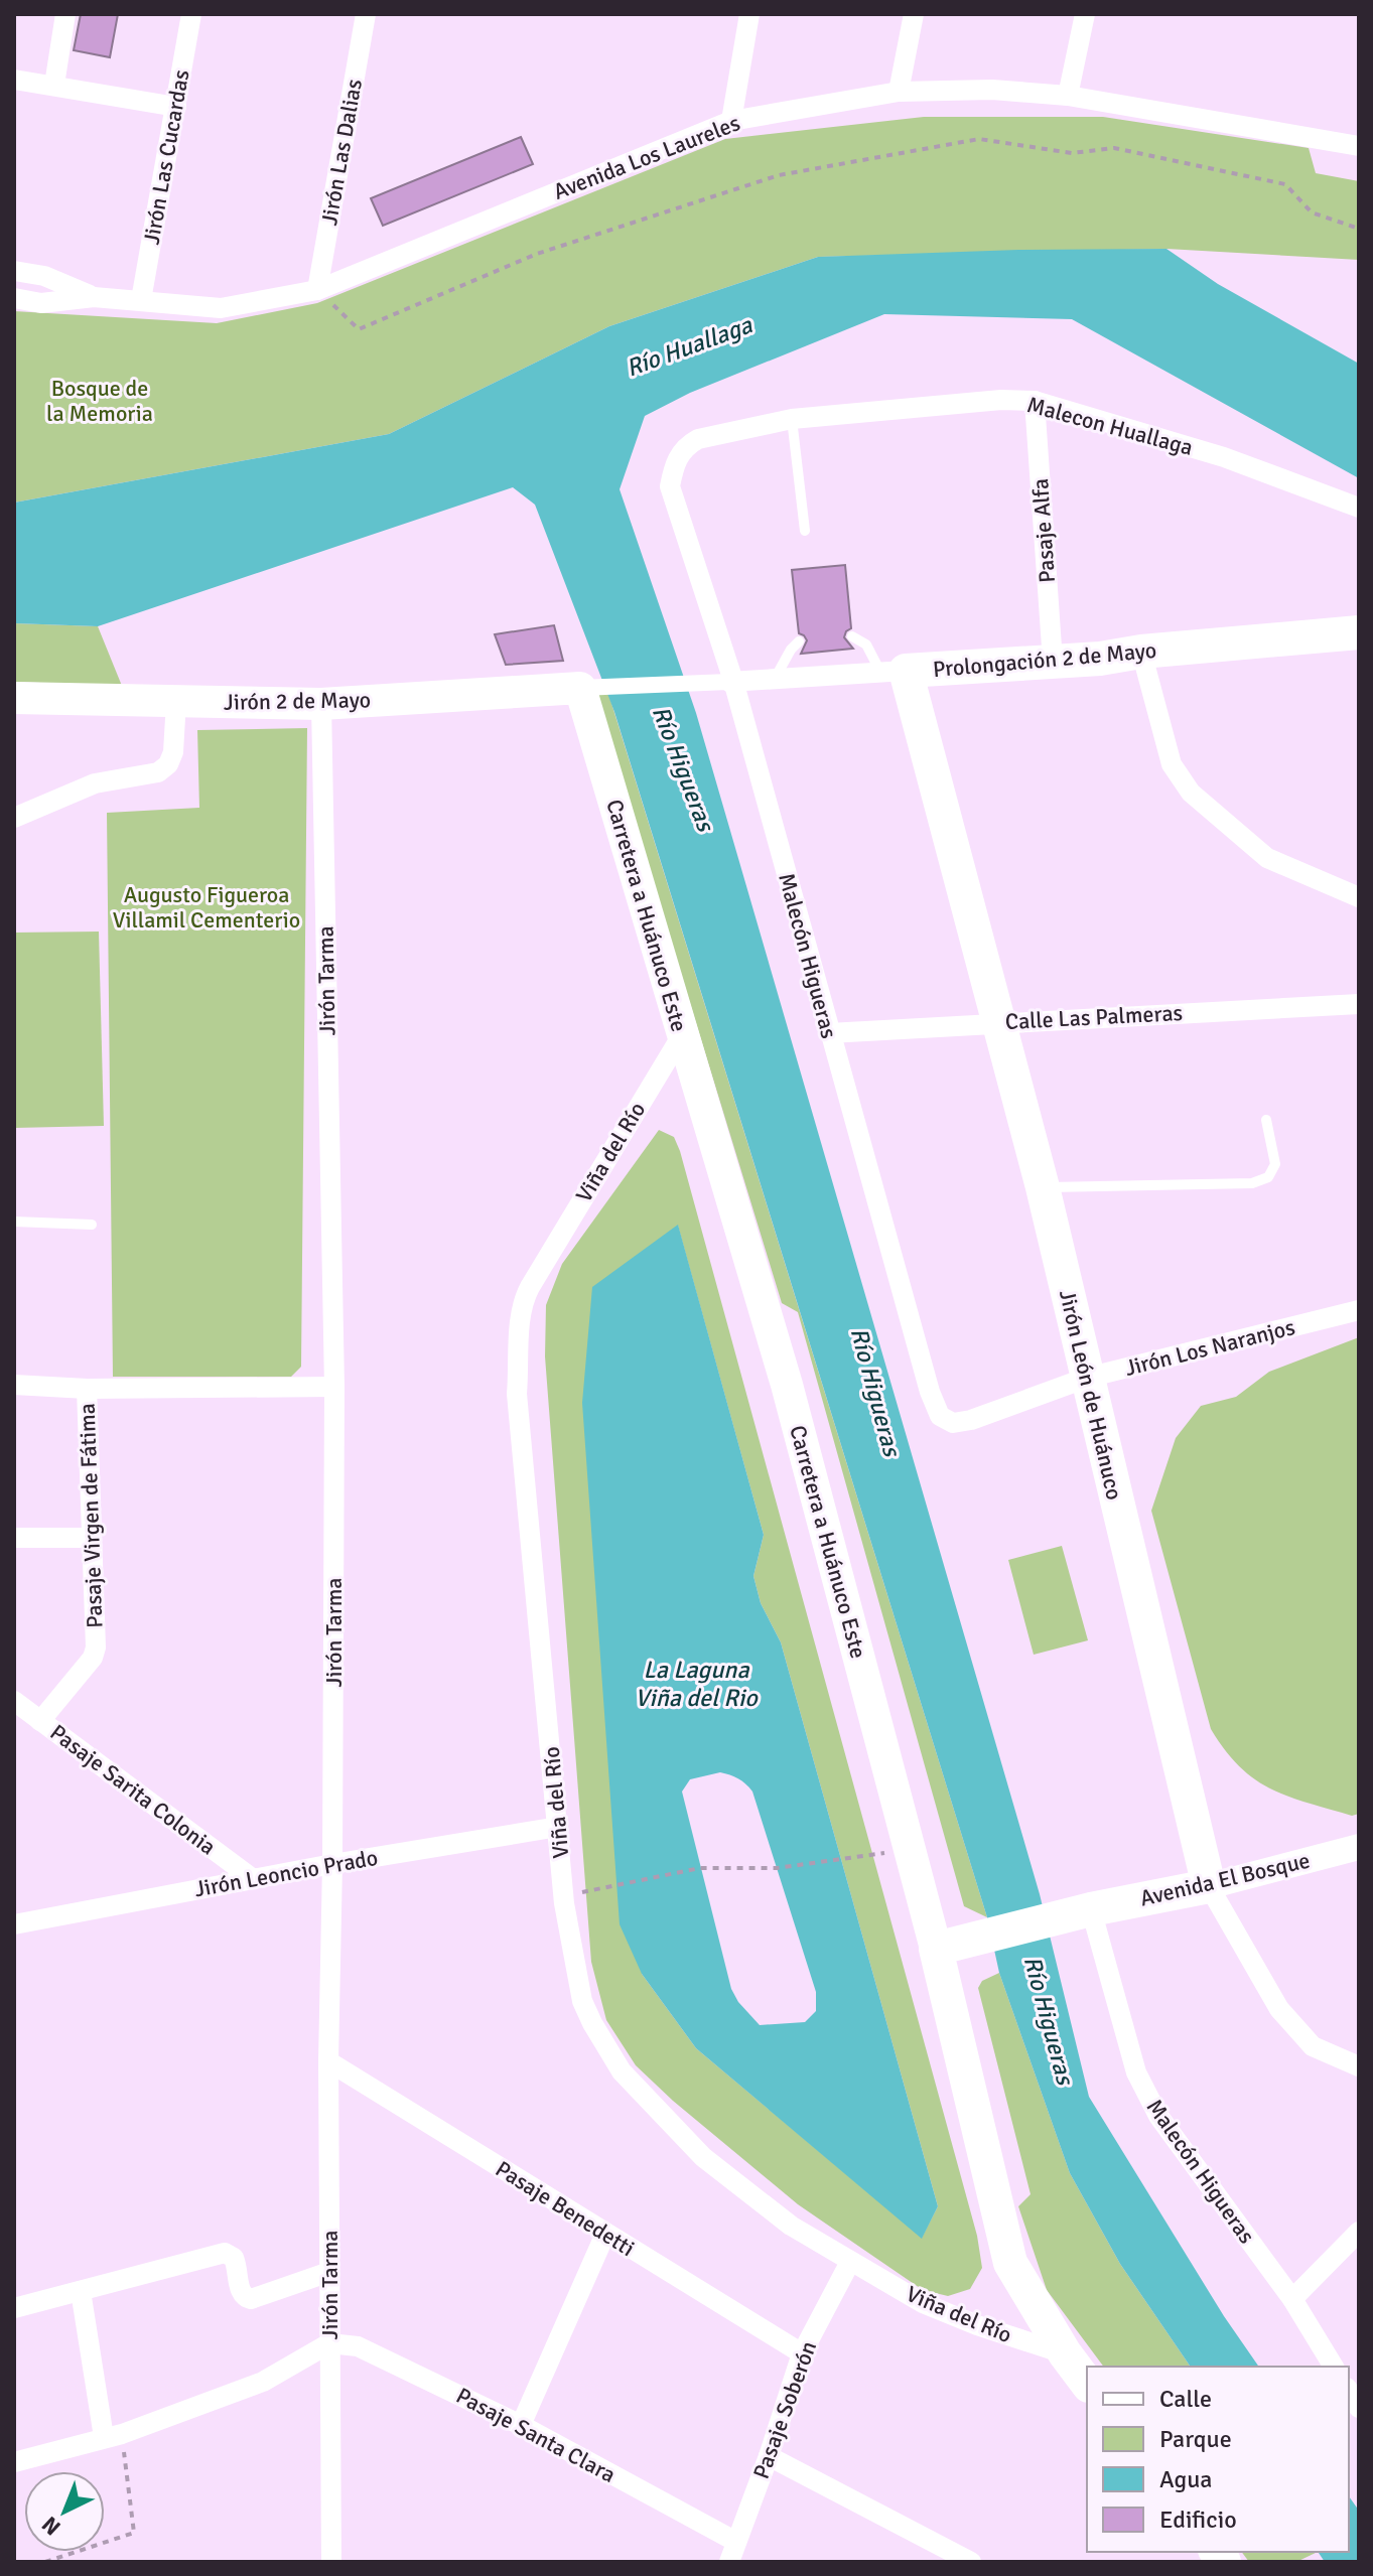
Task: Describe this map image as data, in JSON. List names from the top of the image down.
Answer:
{
  "streets": {
    "highway": [
      "Prolongación 2 de Mayo",
      "Carretera a Huánuco Este",
      "Jirón León de Huánuco",
      "Avenida El Bosque"
    ],
    "main road": ["Jirón 2 de Mayo"],
    "street": [
      "Jirón Las Dalias",
      "Jirón Las Cucardas",
      "Avenida Los Laureles",
      "Malecon Huallaga",
      "Pasaje Alfa",
      "Malecón Higueras",
      "Jirón Tarma",
      "Calle Las Palmeras",
      "Viña del Río",
      "Jirón Los Naranjos",
      "Pasaje Virgen de Fátima",
      "Pasaje Sarita Colonia",
      "Jirón Leoncio Prado",
      "Pasaje Benedetti",
      "Pasaje Soberón",
      "Pasaje Santa Clara"
    ]
  },
  "crossings": [
    ["Jirón Las Dalias", "Avenida Los Laureles"],
    ["Jirón Las Cucardas", "Avenida Los Laureles"],
    ["Malecon Huallaga", "Pasaje Alfa"],
    ["Malecon Huallaga", "Malecón Higueras"],
    ["Pasaje Alfa", "Prolongación 2 de Mayo"],
    ["Prolongación 2 de Mayo", "Malecón Higueras"],
    ["Prolongación 2 de Mayo", "Jirón León de Huánuco"],
    ["Jirón 2 de Mayo", "Carretera a Huánuco Este"],
    ["Jirón 2 de Mayo", "Jirón Tarma"],
    ["Carretera a Huánuco Este", "Viña del Río"],
    ["Carretera a Huánuco Este", "Avenida El Bosque"],
    ["Malecón Higueras", "Calle Las Palmeras"],
    ["Malecón Higueras", "Jirón Los Naranjos"],
    ["Malecón Higueras", "Avenida El Bosque"],
    ["Jirón Tarma", "Jirón Leoncio Prado"],
    ["Jirón Tarma", "Pasaje Benedetti"],
    ["Jirón Tarma", "Pasaje Santa Clara"],
    ["Calle Las Palmeras", "Jirón León de Huánuco"],
    ["Viña del Río", "Jirón Leoncio Prado"],
    ["Viña del Río", "Pasaje Soberón"],
    ["Jirón Los Naranjos", "Jirón León de Huánuco"],
    ["Jirón León de Huánuco", "Avenida El Bosque"],
    ["Pasaje Virgen de Fátima", "Pasaje Sarita Colonia"],
    ["Pasaje Sarita Colonia", "Jirón Leoncio Prado"],
    ["Pasaje Benedetti", "Pasaje Soberón"],
    ["Pasaje Soberón", "Pasaje Santa Clara"]
  ],
  "water": ["Río Huallaga", "Río Higueras", "La Laguna Viña del Rio"],
  "parks": ["Bosque de la Memoria", "Augusto Figueroa Villamil Cementerio"],
  "legend": [
    "Calle",
    "Parque",
    "Agua",
    "Edificio"
  ],
  "north": "bottom left"
}
